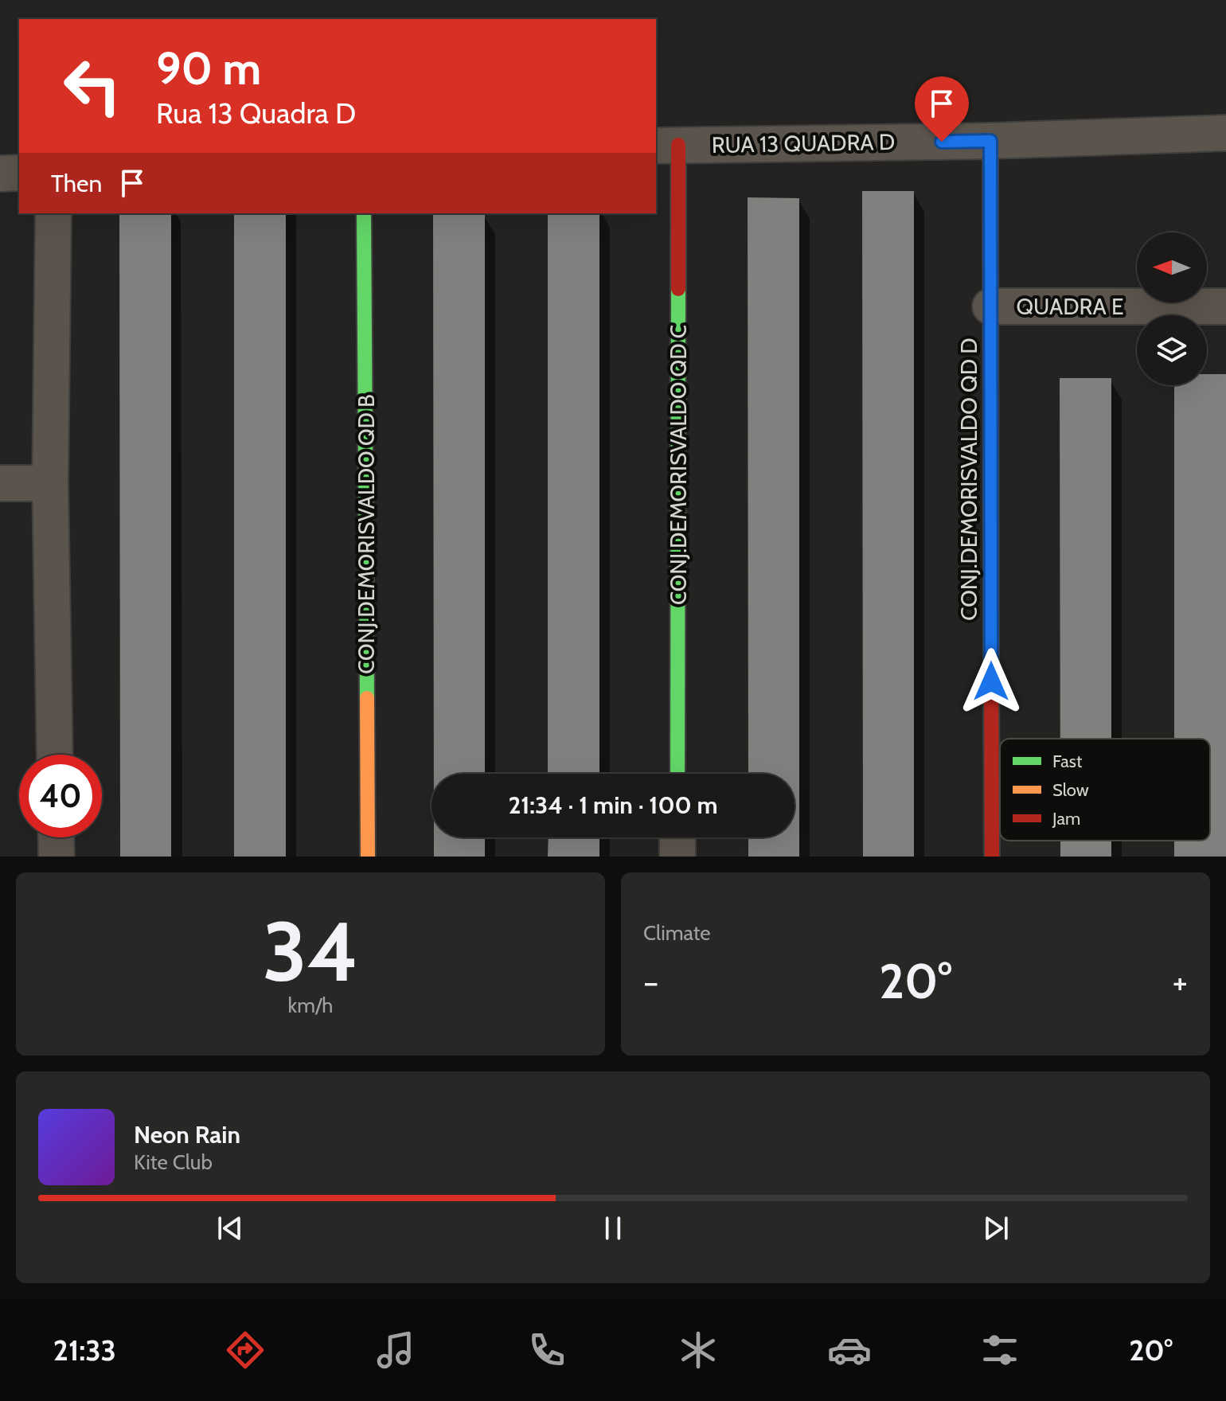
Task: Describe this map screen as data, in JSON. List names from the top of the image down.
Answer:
{
  "streets": {
    "street": [
      "RUA 13 QUADRA D",
      "QUADRA E",
      "CONJ.DEMORISVALDO QD C",
      "CONJ.DEMORISVALDO QD D",
      "CONJ.DEMORISVALDO QD B"
    ]
  },
  "crossings": [
    ["RUA 13 QUADRA D", "CONJ.DEMORISVALDO QD C"],
    ["RUA 13 QUADRA D", "CONJ.DEMORISVALDO QD D"],
    ["QUADRA E", "CONJ.DEMORISVALDO QD D"]
  ],
  "legend": ["Fast", "Slow", "Jam"],
  "north": "left",
  "page": {
    "turn": ["90 m", "Rua 13 Quadra D"],
    "then": "Then",
    "limit": "40",
    "trip": "21:34 · 1 min · 100 m",
    "tile": [
      ["34", "km/h"],
      "Climate"
    ],
    "heat": ["−", "20°", "+"],
    "song": ["Neon Rain", "Kite Club"],
    "tabs": ["21:33", "20°"]
  }
}
